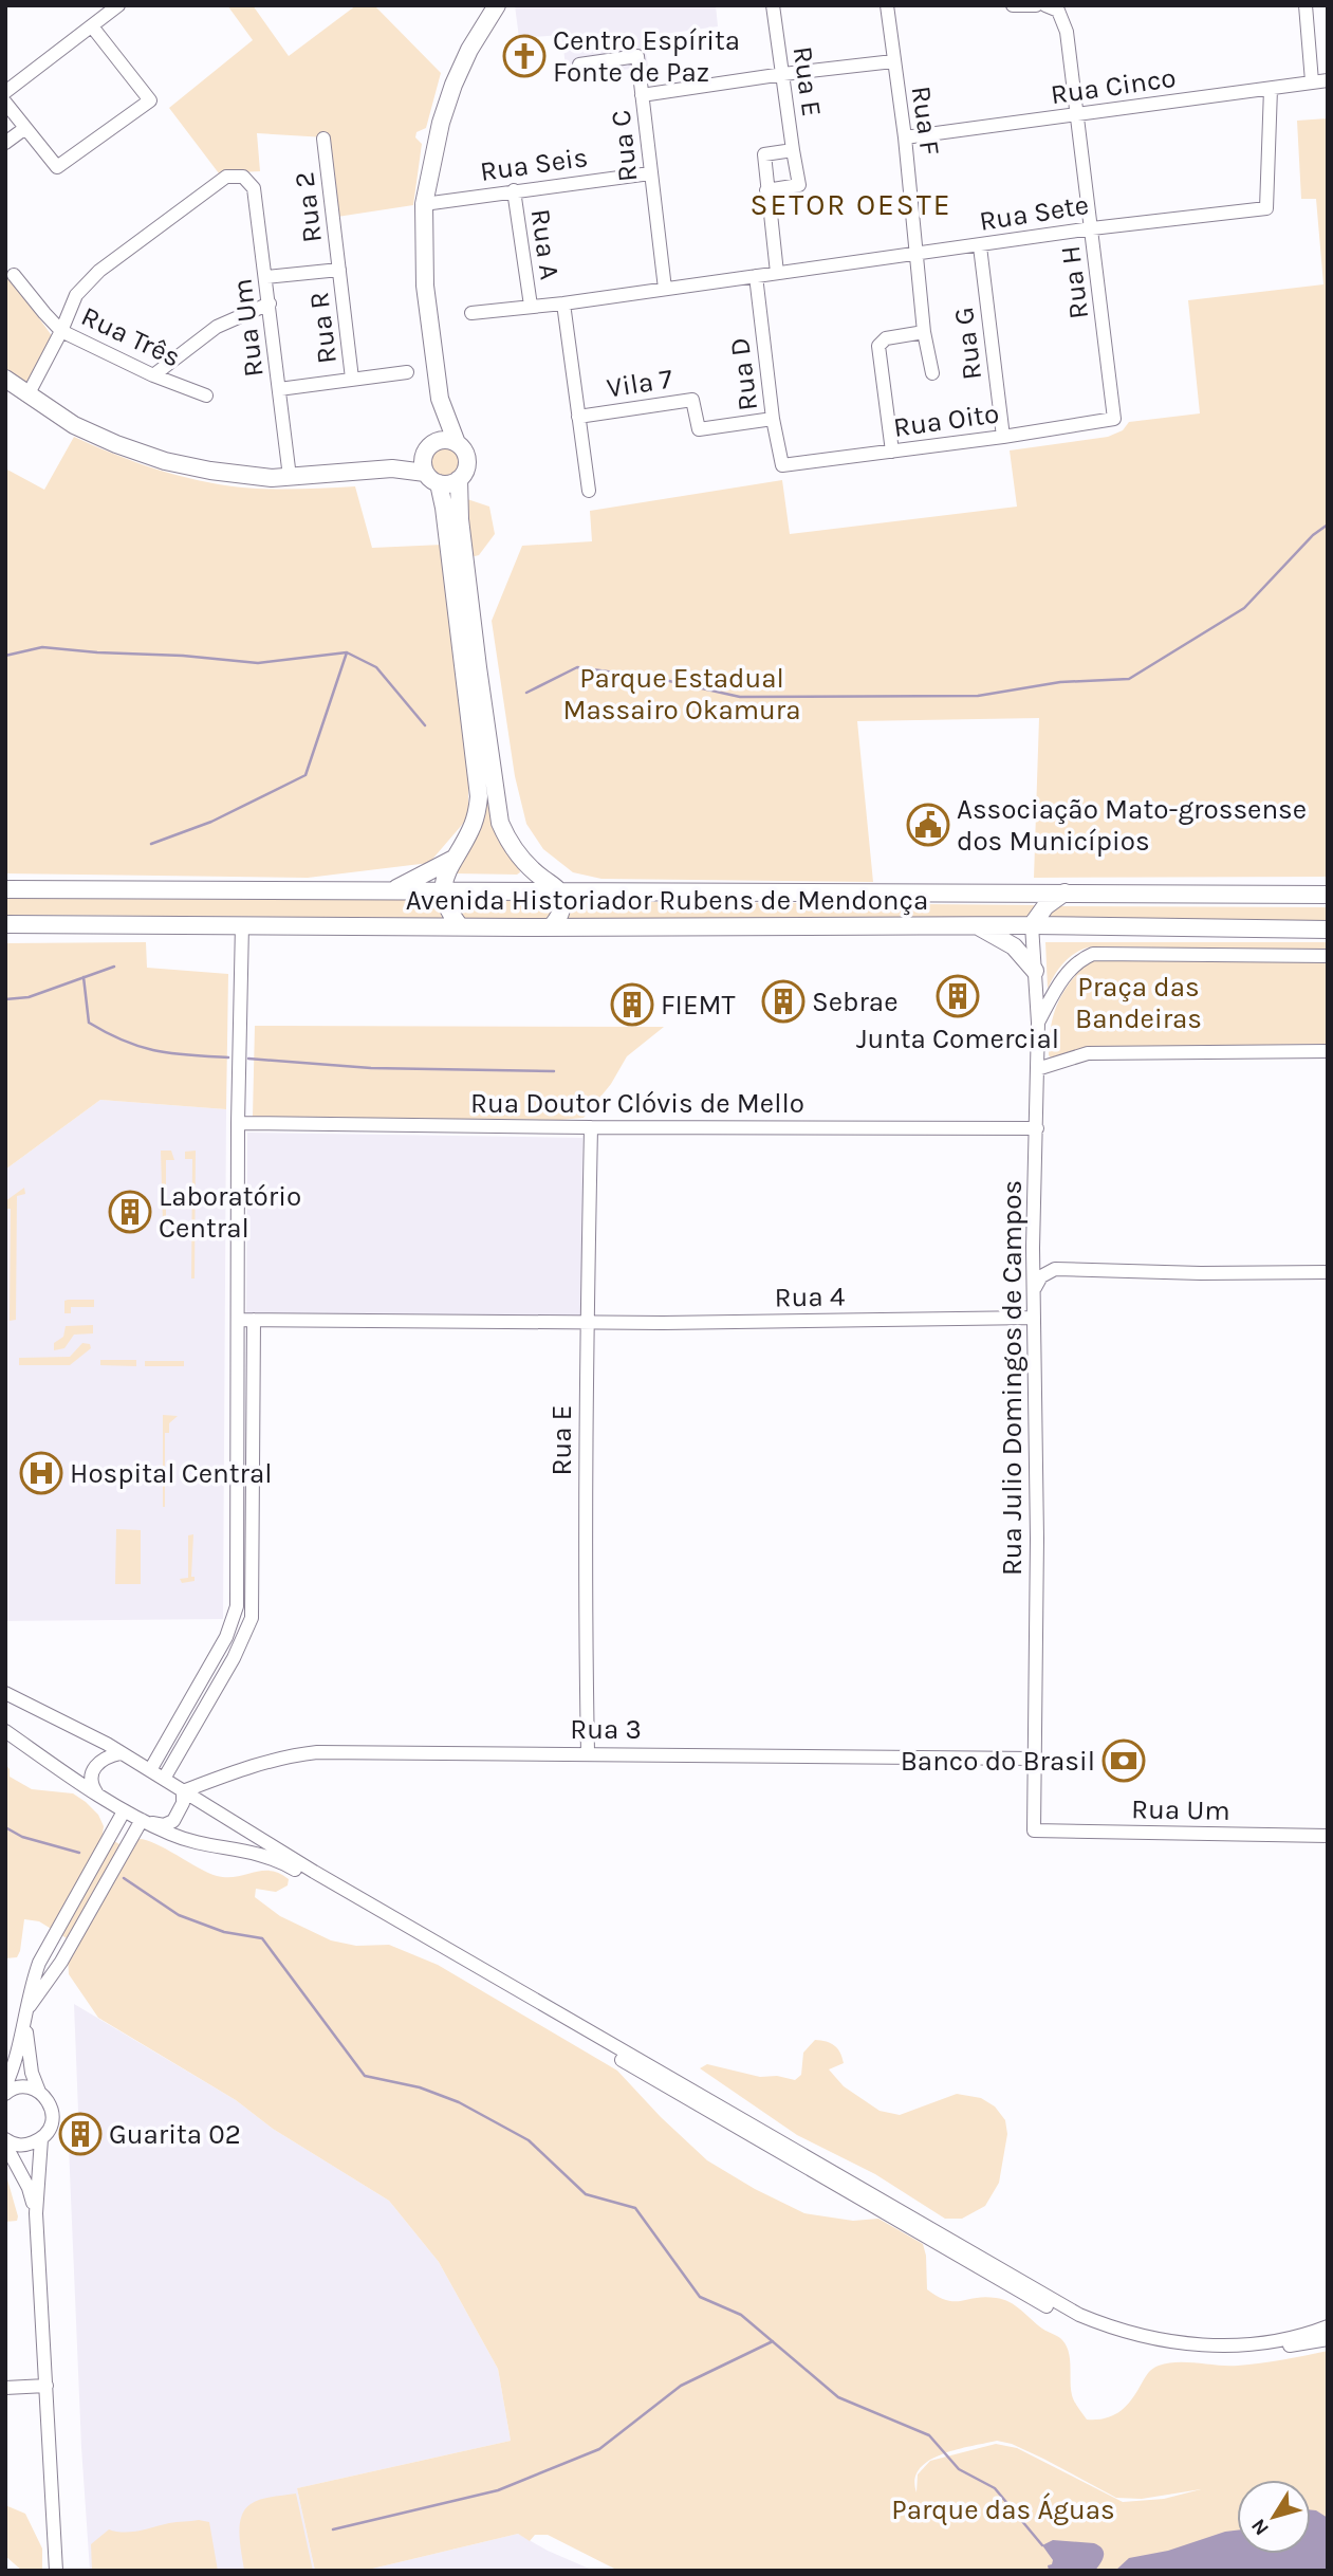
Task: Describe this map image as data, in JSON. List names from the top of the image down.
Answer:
{
  "streets": {
    "main road": ["Avenida Historiador Rubens de Mendonça"],
    "street": [
      "Rua E",
      "Rua Cinco",
      "Rua F",
      "Rua C",
      "Rua Seis",
      "Rua 2",
      "Rua Sete",
      "Rua A",
      "Rua H",
      "Rua Um",
      "Rua R",
      "Rua Três",
      "Rua G",
      "Rua D",
      "Vila 7",
      "Rua Oito",
      "Rua Doutor Clóvis de Mello",
      "Rua 4",
      "Rua Julio Domingos de Campos",
      "Rua 3"
    ]
  },
  "crossings": [
    ["Rua E", "Rua Sete"],
    ["Rua E", "Rua Doutor Clóvis de Mello"],
    ["Rua E", "Rua 4"],
    ["Rua E", "Rua 3"],
    ["Rua Cinco", "Rua F"],
    ["Rua Cinco", "Rua Sete"],
    ["Rua Cinco", "Rua H"],
    ["Rua F", "Rua Sete"],
    ["Rua C", "Rua Seis"],
    ["Rua C", "Rua Sete"],
    ["Rua Seis", "Rua A"],
    ["Rua 2", "Rua R"],
    ["Rua Sete", "Rua A"],
    ["Rua Sete", "Rua H"],
    ["Rua Sete", "Rua G"],
    ["Rua Sete", "Rua D"],
    ["Rua H", "Rua Oito"],
    ["Rua Um", "Rua R"],
    ["Rua Um", "Rua Três"],
    ["Rua Um", "Rua Julio Domingos de Campos"],
    ["Rua G", "Rua Oito"],
    ["Rua D", "Vila 7"],
    ["Rua D", "Rua Oito"],
    ["Avenida Historiador Rubens de Mendonça", "Rua Julio Domingos de Campos"],
    ["Rua Doutor Clóvis de Mello", "Rua Julio Domingos de Campos"],
    ["Rua 4", "Rua Julio Domingos de Campos"],
    ["Rua Julio Domingos de Campos", "Rua 3"]
  ],
  "districts": ["SETOR OESTE"],
  "parks": ["Parque Estadual Massairo Okamura", "Praça das Bandeiras", "Parque das Águas"],
  "places": {
    "church": ["Centro Espírita Fonte de Paz"],
    "public building": ["Associação Mato-grossense dos Municípios"],
    "building": [
      "Junta Comercial",
      "Sebrae",
      "FIEMT",
      "Laboratório Central",
      "Guarita 02"
    ],
    "hospital": ["Hospital Central"],
    "bank": ["Banco do Brasil"]
  },
  "north": "bottom left"
}
